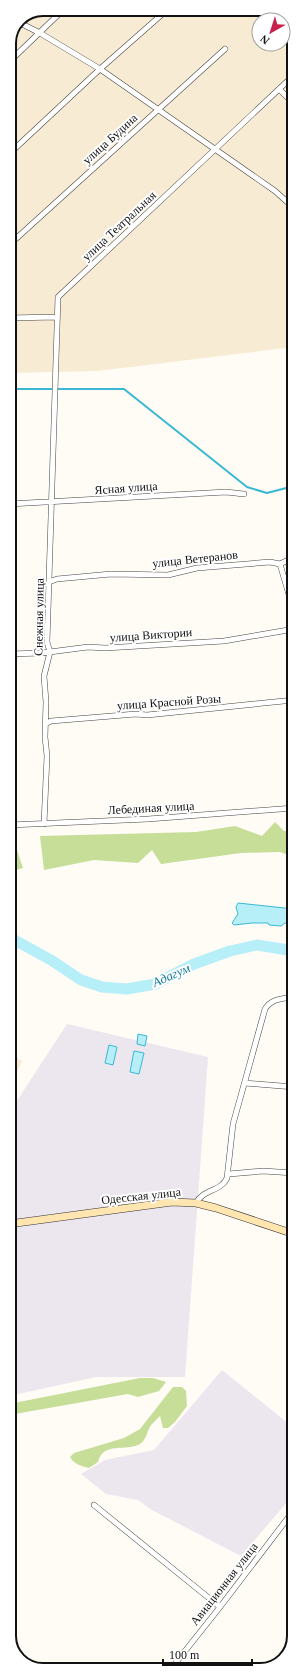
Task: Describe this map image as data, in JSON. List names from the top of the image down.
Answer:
{
  "streets": {
    "main road": ["Одесская улица"],
    "street": [
      "улица Будина",
      "улица Театральная",
      "Ясная улица",
      "улица Ветеранов",
      "Снежная улица",
      "улица Виктории",
      "улица Красной Розы",
      "Лебединая улица",
      "Авиационная улица"
    ]
  },
  "crossings": [
    ["улица Театральная", "Снежная улица"],
    ["Ясная улица", "Снежная улица"],
    ["улица Ветеранов", "Снежная улица"],
    ["Снежная улица", "улица Виктории"],
    ["Снежная улица", "улица Красной Розы"],
    ["Снежная улица", "Лебединая улица"]
  ],
  "water": ["Адагум"],
  "scale_bar": "100 m",
  "north": "bottom left"
}
